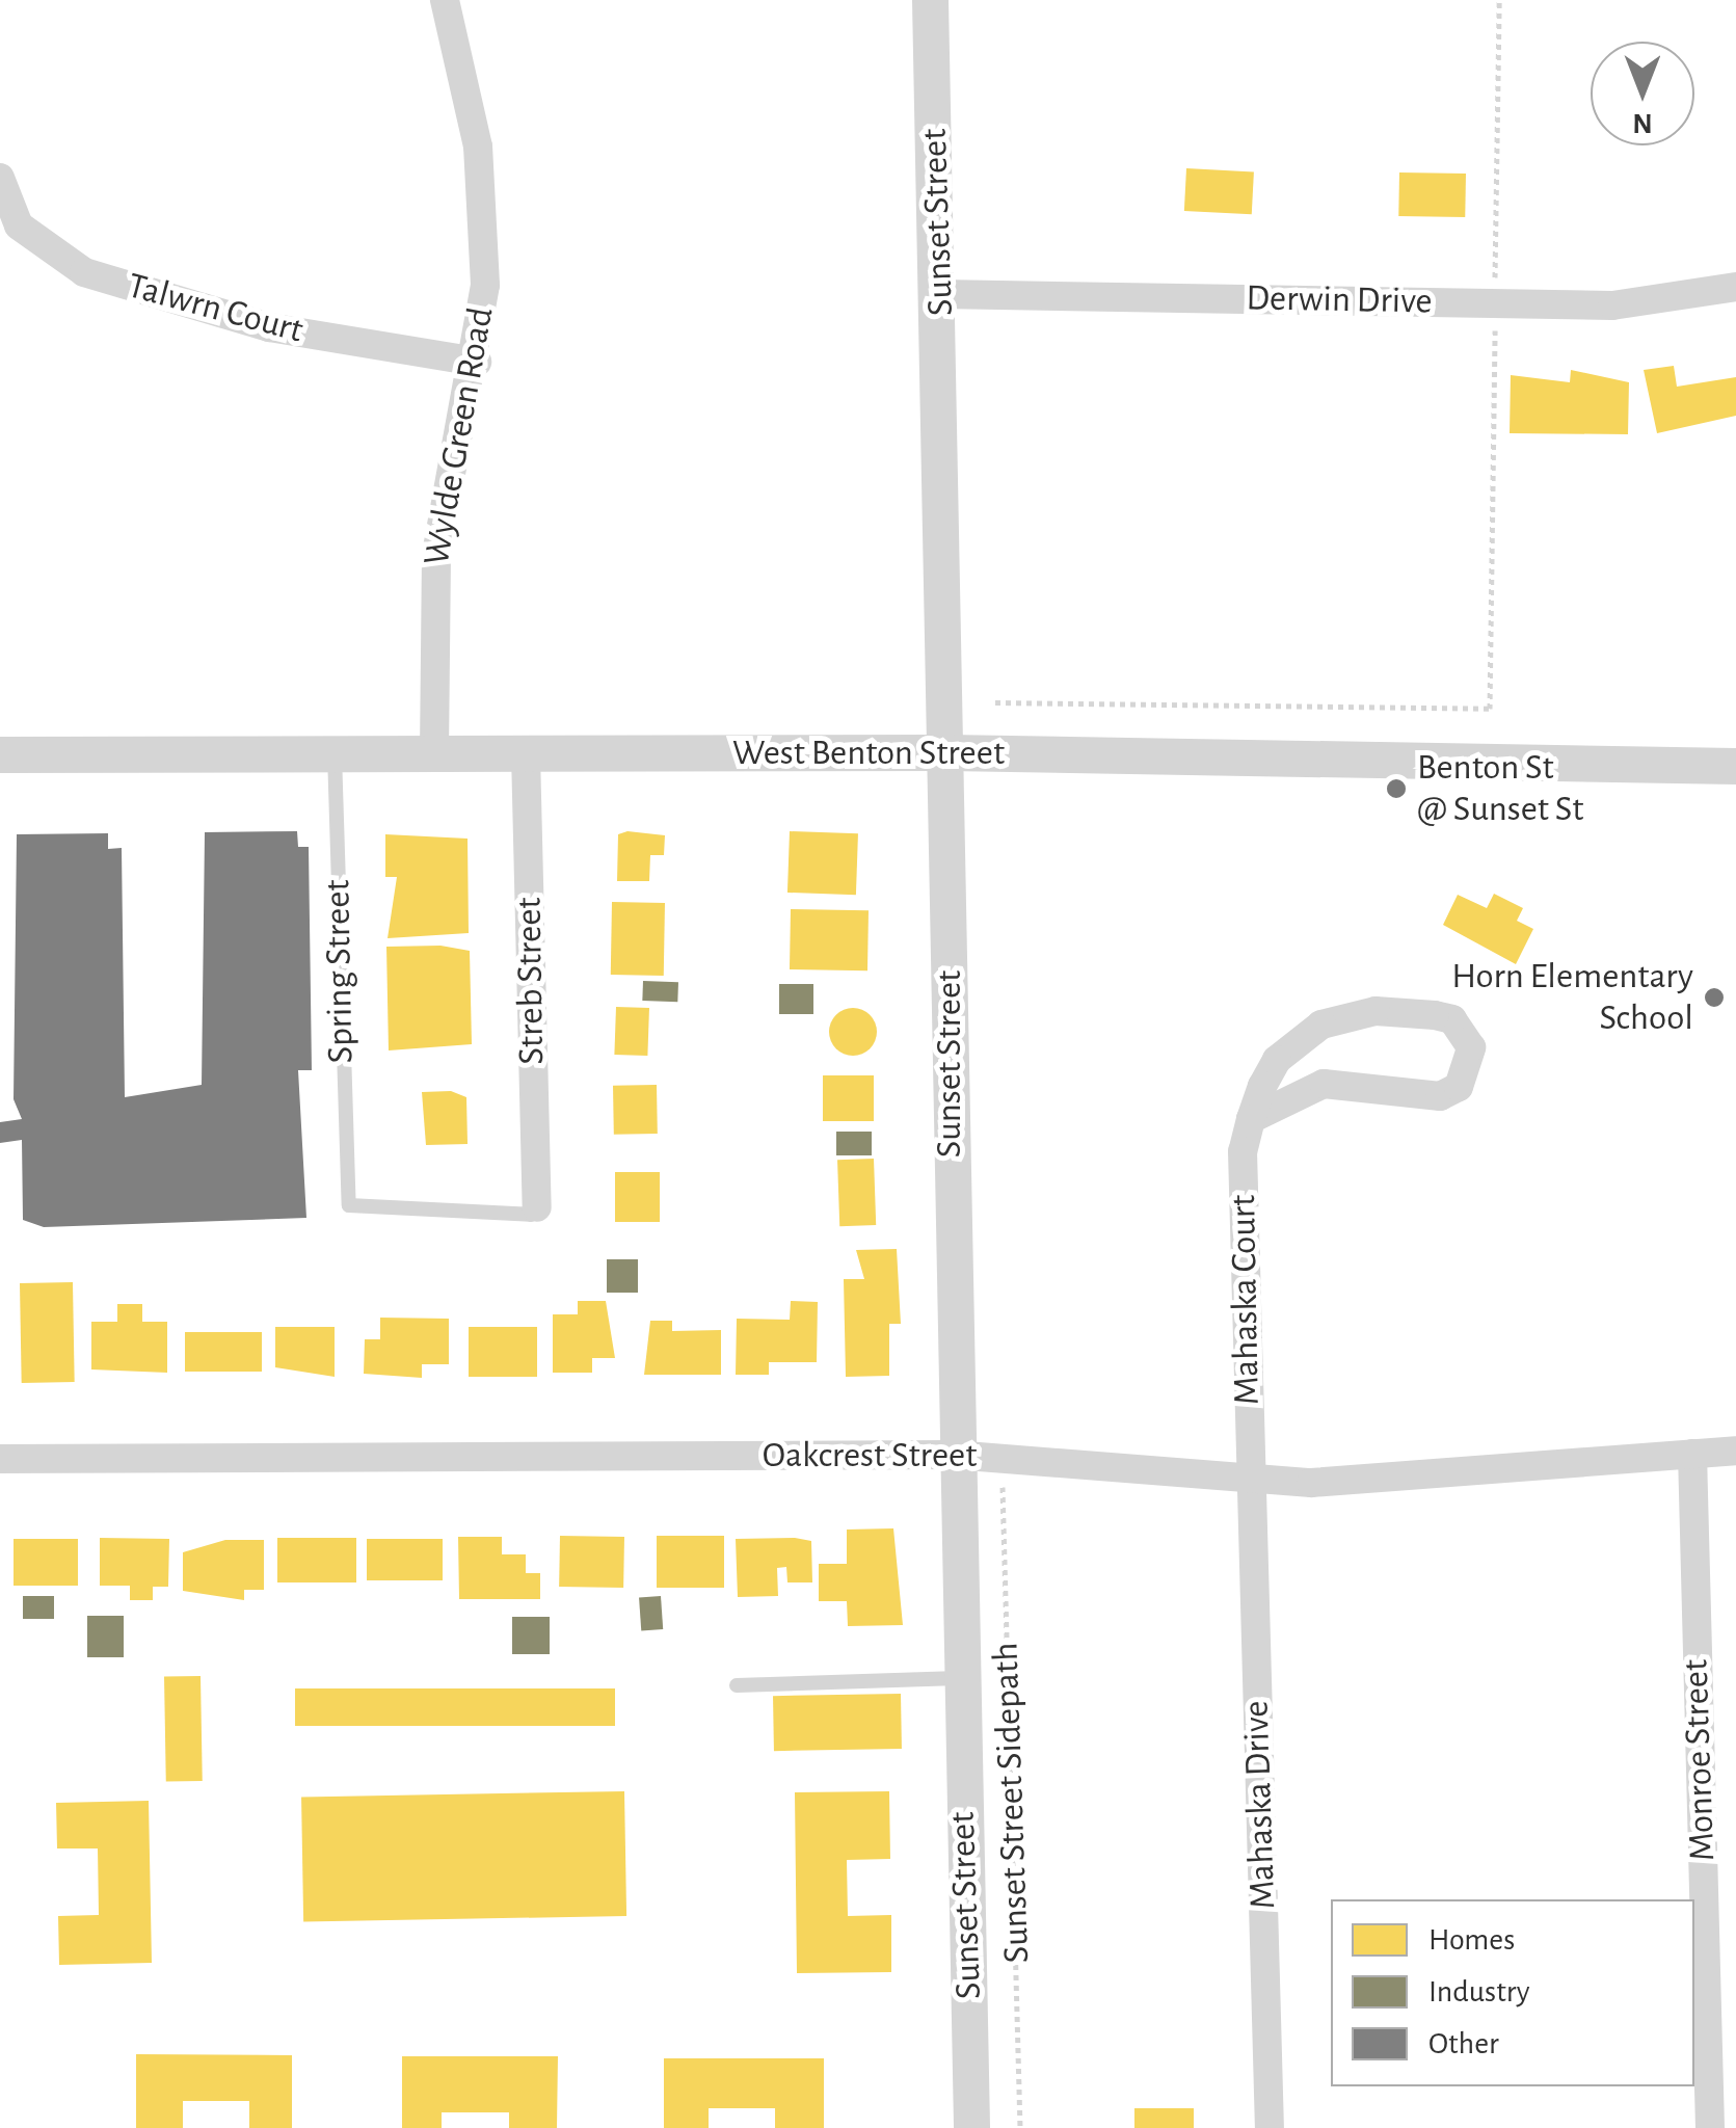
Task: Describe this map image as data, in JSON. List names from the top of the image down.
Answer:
{
  "streets": {
    "street": [
      "Sunset Street",
      "Derwin Drive",
      "Talwrn Court",
      "Wylde Green Road",
      "West Benton Street",
      "Streb Street",
      "Mahaska Court",
      "Oakcrest Street",
      "Monroe Street",
      "Mahaska Drive"
    ],
    "lane": ["Spring Street"],
    "path": ["Sunset Street Sidepath"]
  },
  "crossings": [
    ["Sunset Street", "Derwin Drive"],
    ["Sunset Street", "West Benton Street"],
    ["Sunset Street", "Oakcrest Street"],
    ["Talwrn Court", "Wylde Green Road"],
    ["Wylde Green Road", "West Benton Street"],
    ["West Benton Street", "Spring Street"],
    ["West Benton Street", "Streb Street"],
    ["Spring Street", "Streb Street"],
    ["Mahaska Court", "Oakcrest Street"],
    ["Mahaska Court", "Mahaska Drive"],
    ["Oakcrest Street", "Monroe Street"],
    ["Oakcrest Street", "Mahaska Drive"]
  ],
  "places": ["Benton St @ Sunset St", "Horn Elementary School"],
  "legend": ["Homes", "Industry", "Other"],
  "north": "bottom"
}
